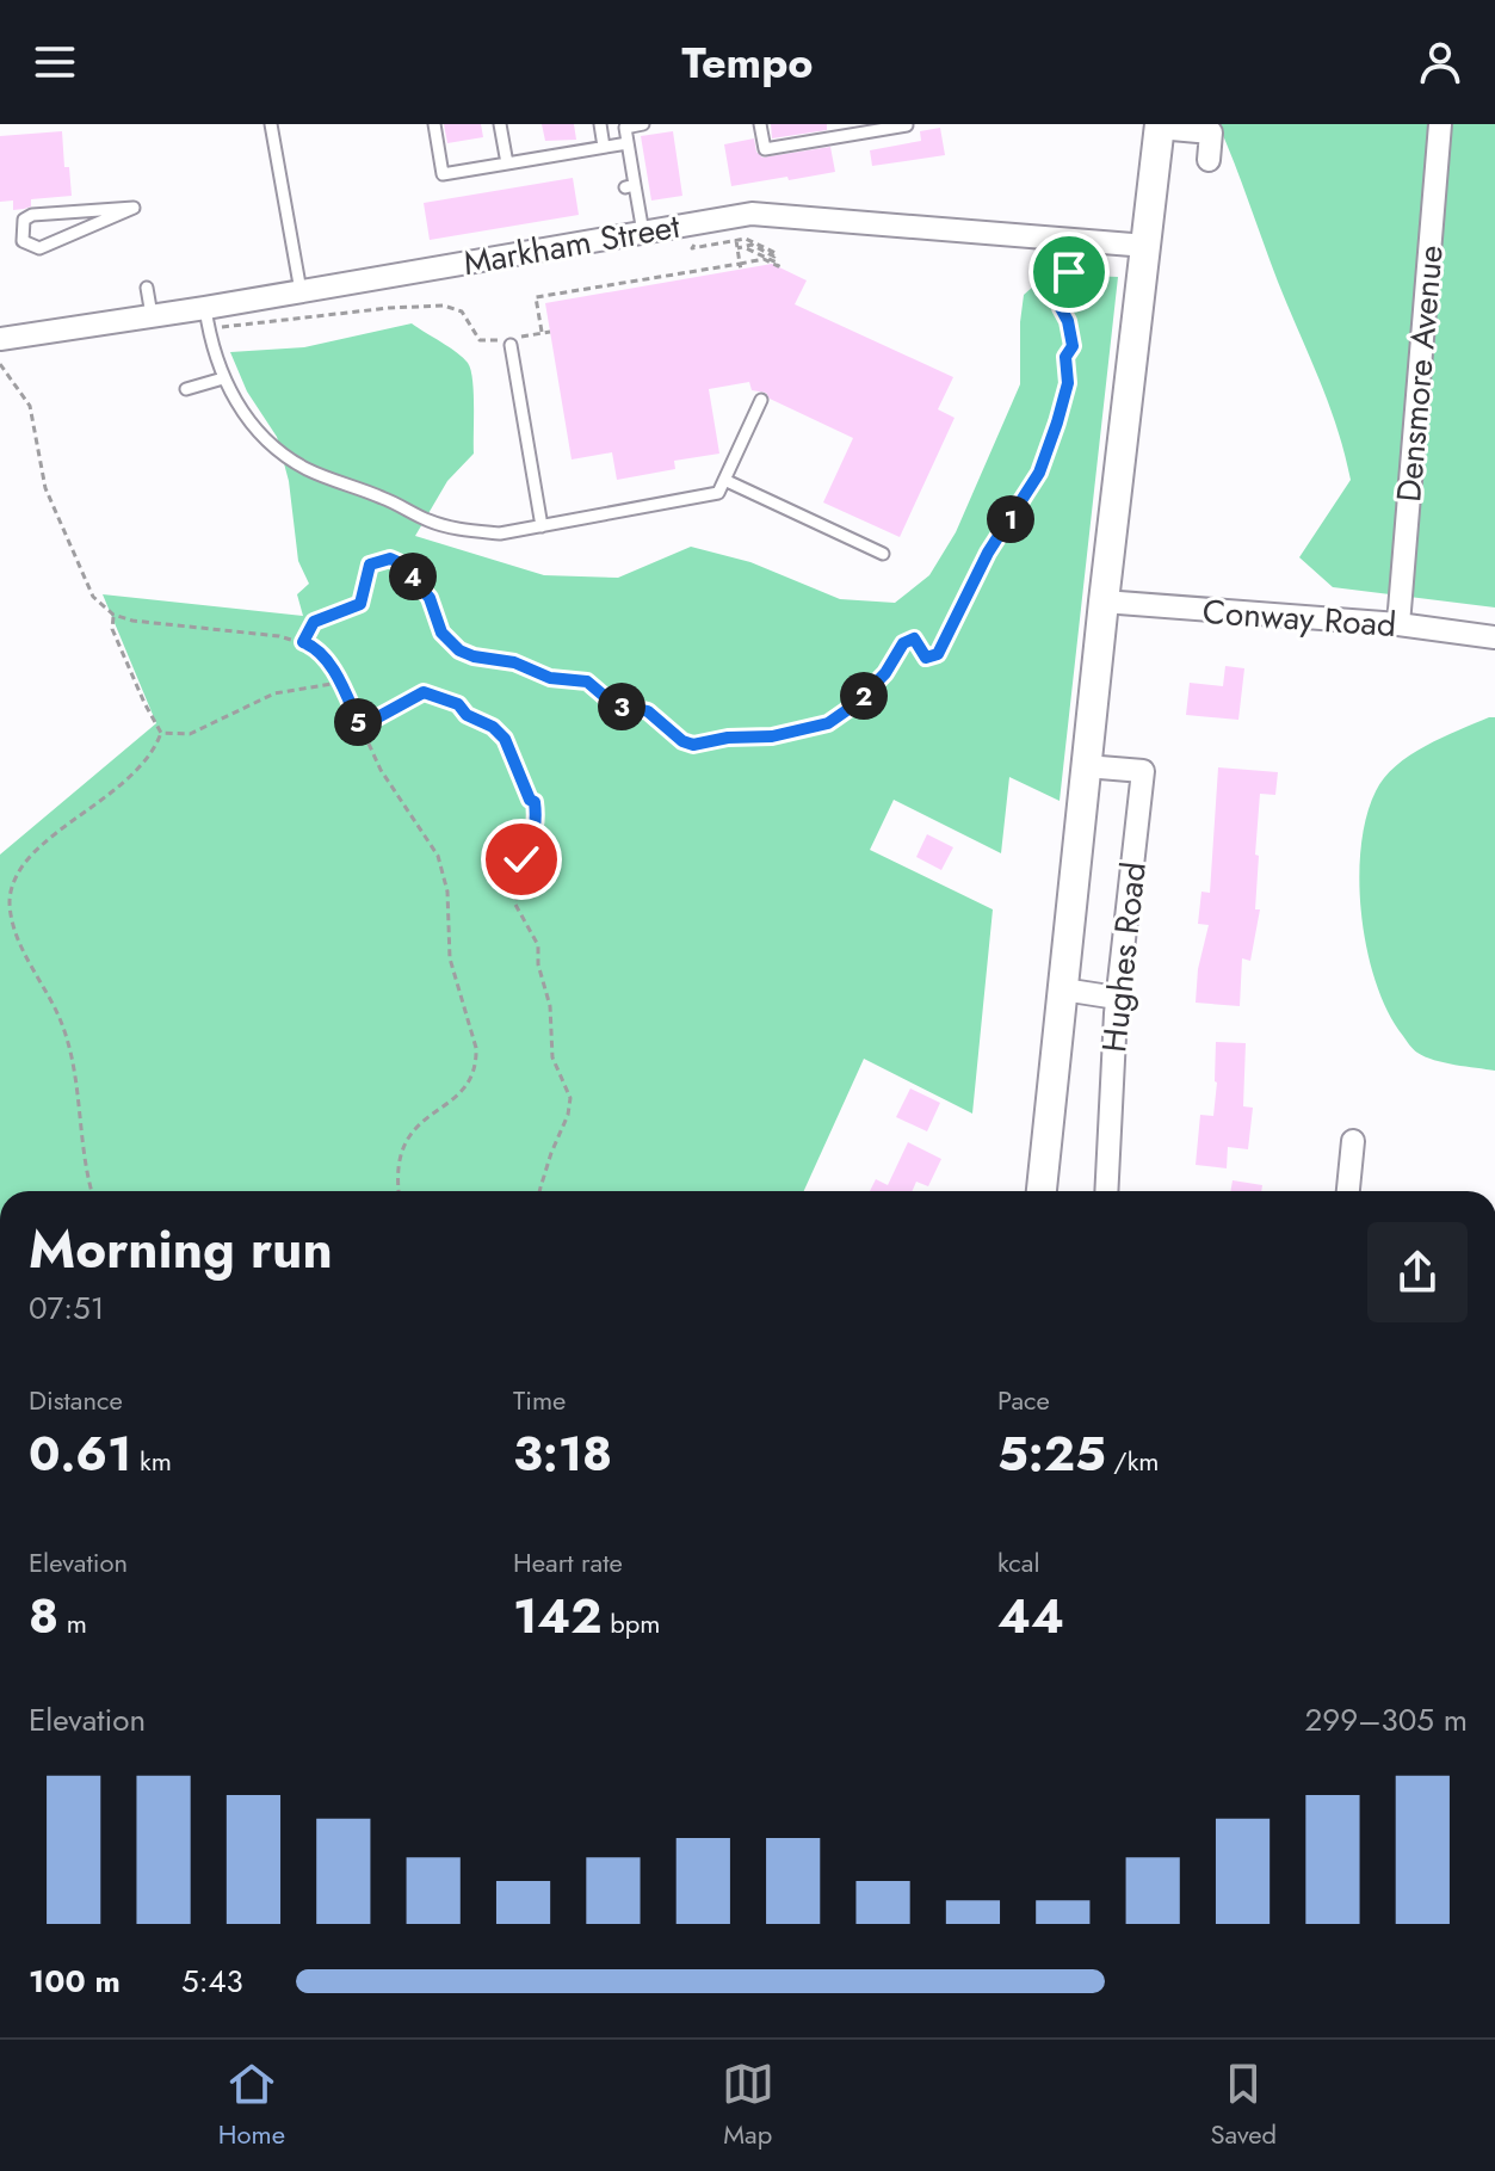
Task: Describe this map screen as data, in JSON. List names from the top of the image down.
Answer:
{
  "streets": {
    "street": [
      "Markham Street",
      "Densmore Avenue",
      "Conway Road",
      "Hughes Road"
    ]
  },
  "crossings": [
    ["Densmore Avenue", "Conway Road"]
  ],
  "page": {
    "header": "Tempo",
    "pins": [
      "1",
      "4",
      "2",
      "3",
      "5"
    ],
    "heading": ["Morning run", "07:51"],
    "stats": [
      ["Distance", "0.61 km"],
      ["Time", "3:18"],
      ["Pace", "5:25 /km"],
      ["Elevation", "8 m"],
      ["Heart rate", "142 bpm"],
      ["kcal", "44"]
    ],
    "chart": ["Elevation", "299–305 m"],
    "list": [
      {
        "name": "100 m",
        "note": "5:43"
      }
    ],
    "tabs": ["Home", "Map", "Saved"]
  }
}
